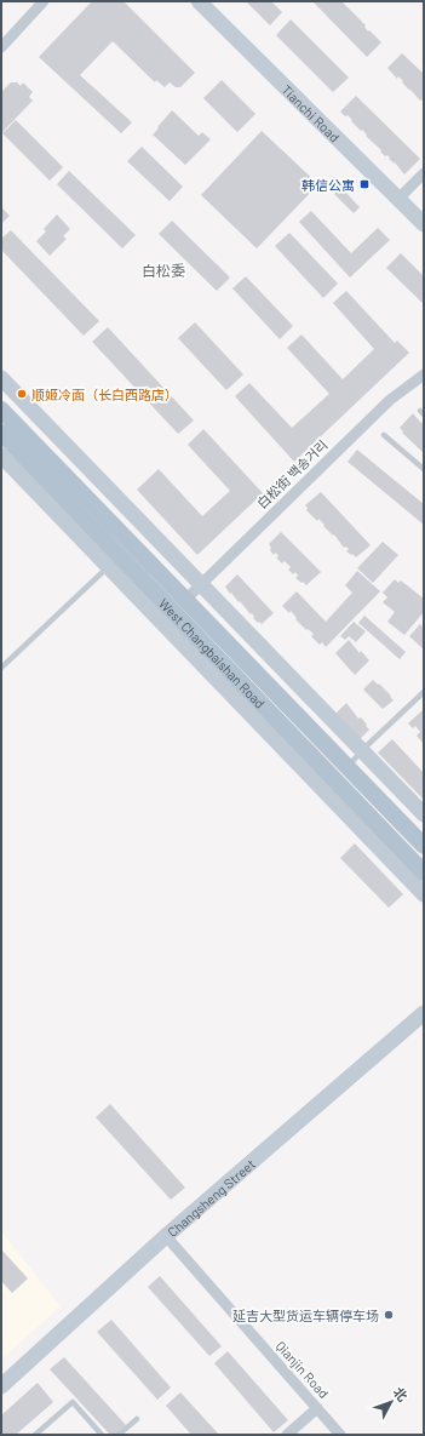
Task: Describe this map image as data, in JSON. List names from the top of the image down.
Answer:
{
  "streets": {
    "main road": ["West Changbaishan Road"],
    "street": [
      "Tianchi Road",
      "白松街 백송거리",
      "Changsheng Street",
      "Qianjin Road"
    ]
  },
  "crossings": [
    ["白松街 백송거리", "West Changbaishan Road"],
    ["Changsheng Street", "Qianjin Road"]
  ],
  "districts": ["白松委"],
  "places": {
    "transit": ["韩信公寓"],
    "other": ["顺姬冷面（长白西路店）", "延吉大型货运车辆停车场"]
  },
  "north": "top right"
}
